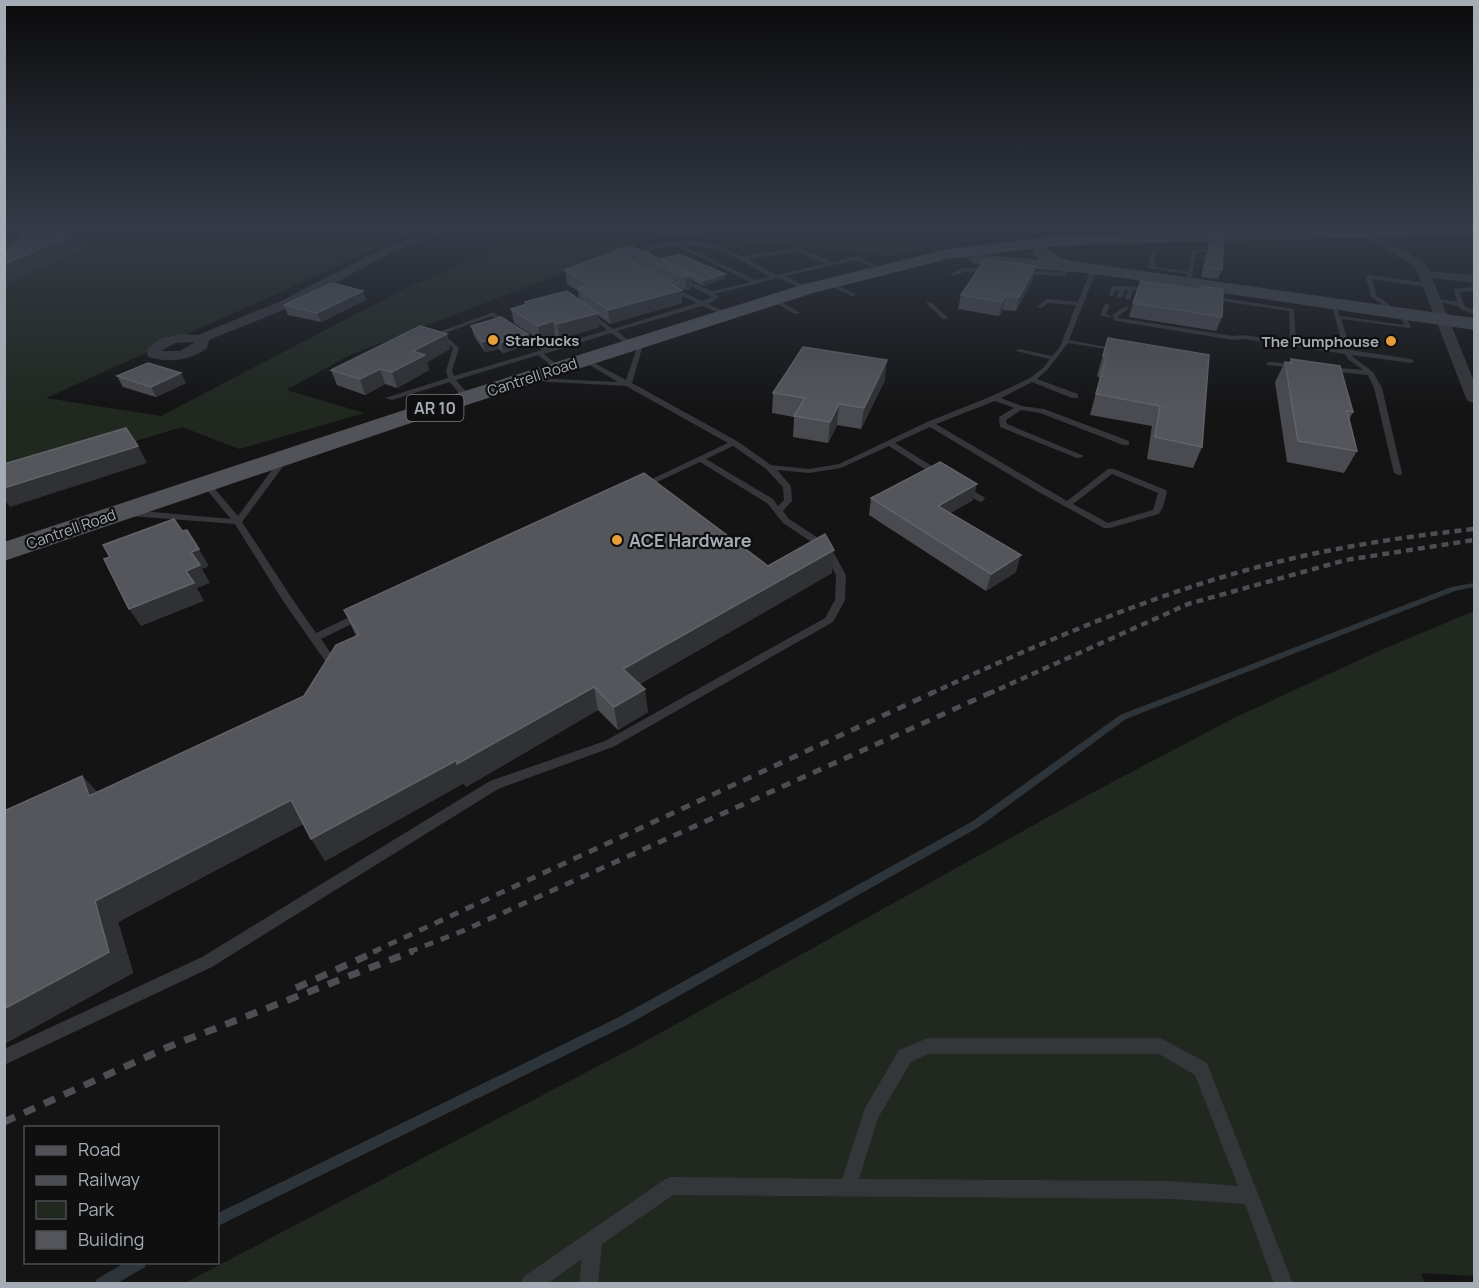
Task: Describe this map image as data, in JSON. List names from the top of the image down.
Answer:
{
  "streets": {
    "main road": ["Cantrell Road", "AR 10"]
  },
  "places": ["Starbucks", "The Pumphouse", "ACE Hardware"],
  "legend": [
    "Road",
    "Railway",
    "Park",
    "Building"
  ]
}
